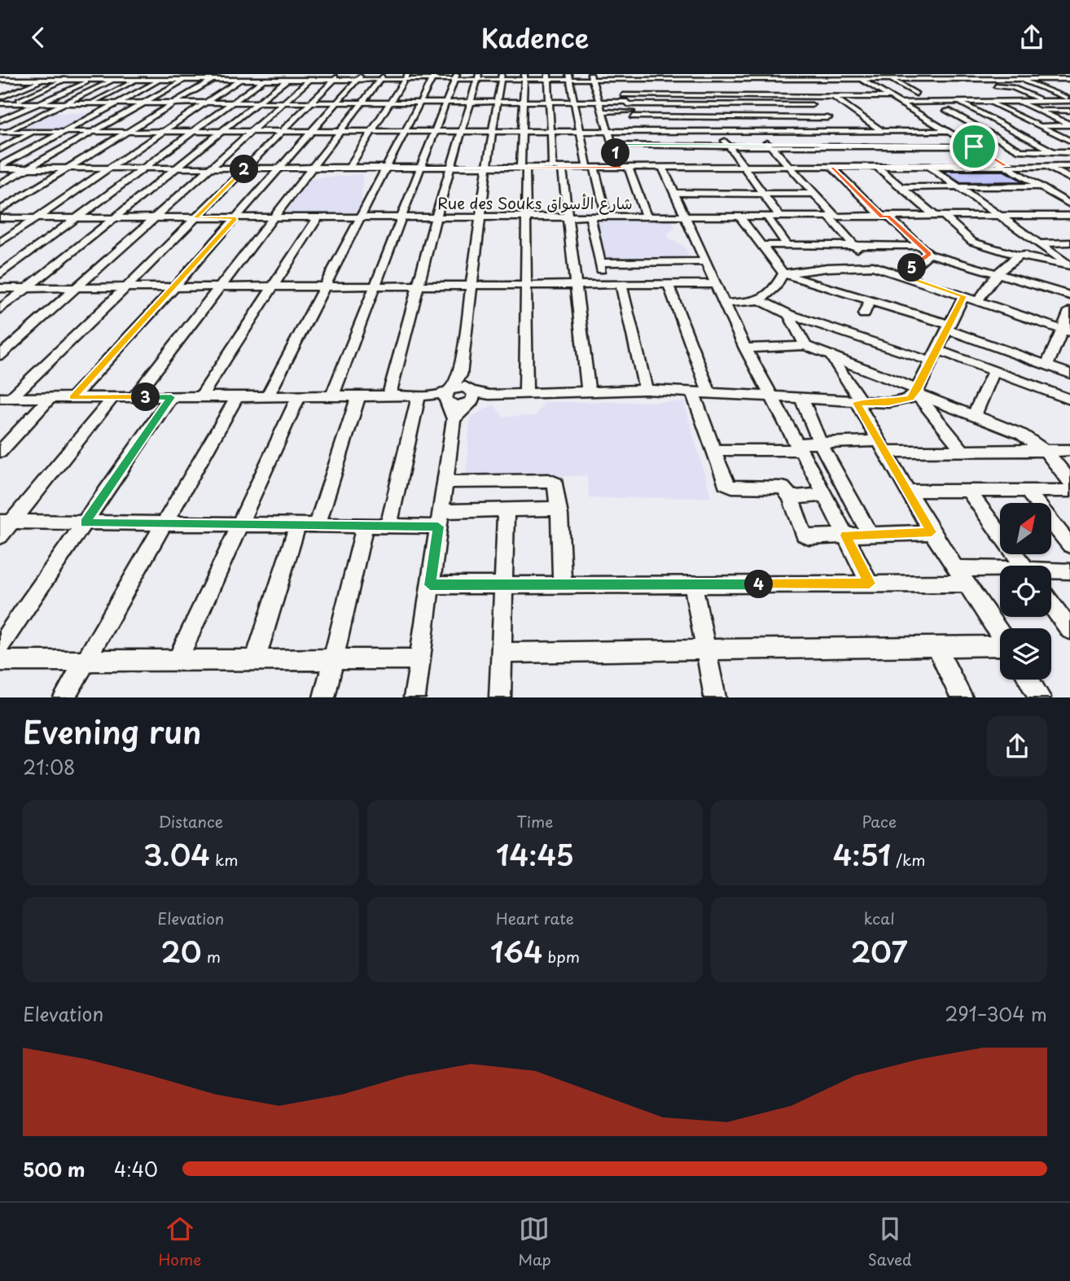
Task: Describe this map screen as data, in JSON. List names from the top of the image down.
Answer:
{
  "streets": {
    "street": ["Rue des Souks شارع الأسواق"]
  },
  "north": "top right",
  "page": {
    "header": "Kadence",
    "pins": [
      "1",
      "2",
      "5",
      "3",
      "4"
    ],
    "heading": ["Evening run", "21:08"],
    "stats": [
      ["Distance", "3.04 km"],
      ["Time", "14:45"],
      ["Pace", "4:51 /km"],
      ["Elevation", "20 m"],
      ["Heart rate", "164 bpm"],
      ["kcal", "207"]
    ],
    "chart": ["Elevation", "291–304 m"],
    "list": [
      {
        "name": "500 m",
        "note": "4:40"
      }
    ],
    "tabs": ["Home", "Map", "Saved"]
  }
}
